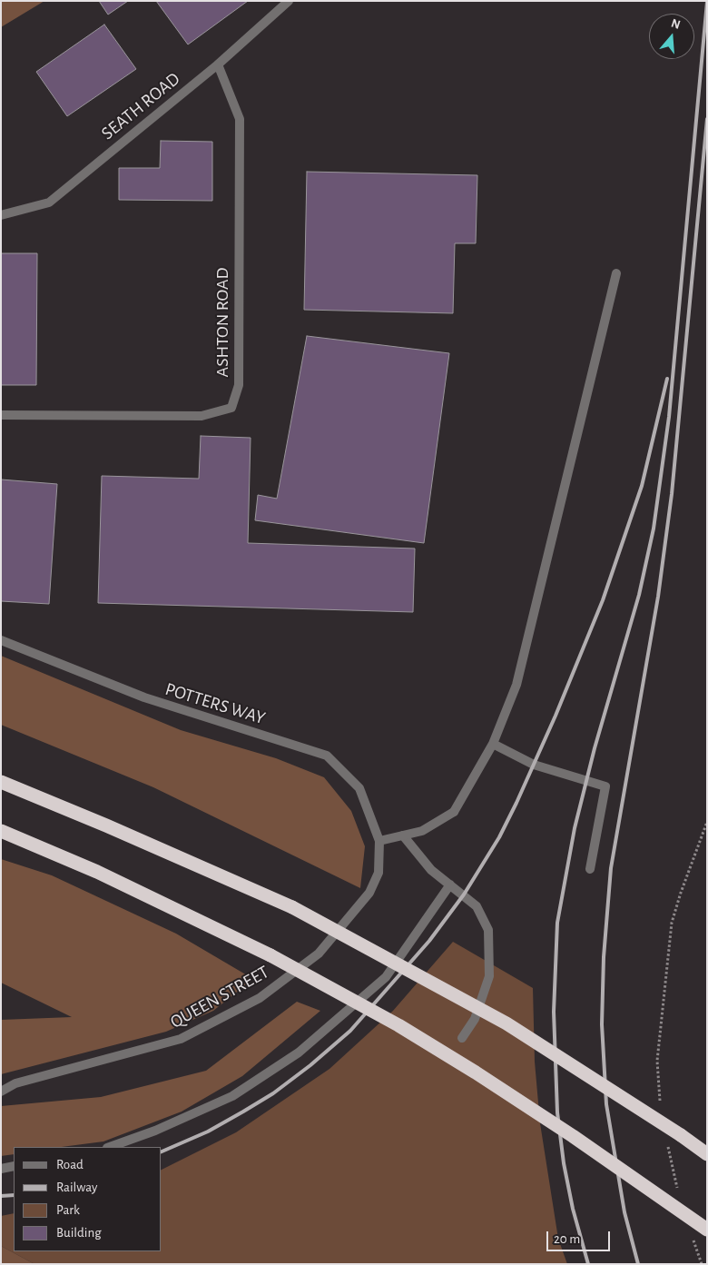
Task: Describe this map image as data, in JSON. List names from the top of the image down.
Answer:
{
  "streets": {
    "street": [
      "SEATH ROAD",
      "ASHTON ROAD",
      "POTTERS WAY",
      "QUEEN STREET"
    ]
  },
  "crossings": [
    ["SEATH ROAD", "ASHTON ROAD"],
    ["POTTERS WAY", "QUEEN STREET"]
  ],
  "legend": [
    "Road",
    "Railway",
    "Park",
    "Building"
  ],
  "scale_bar": "20 m",
  "north": "top"
}
